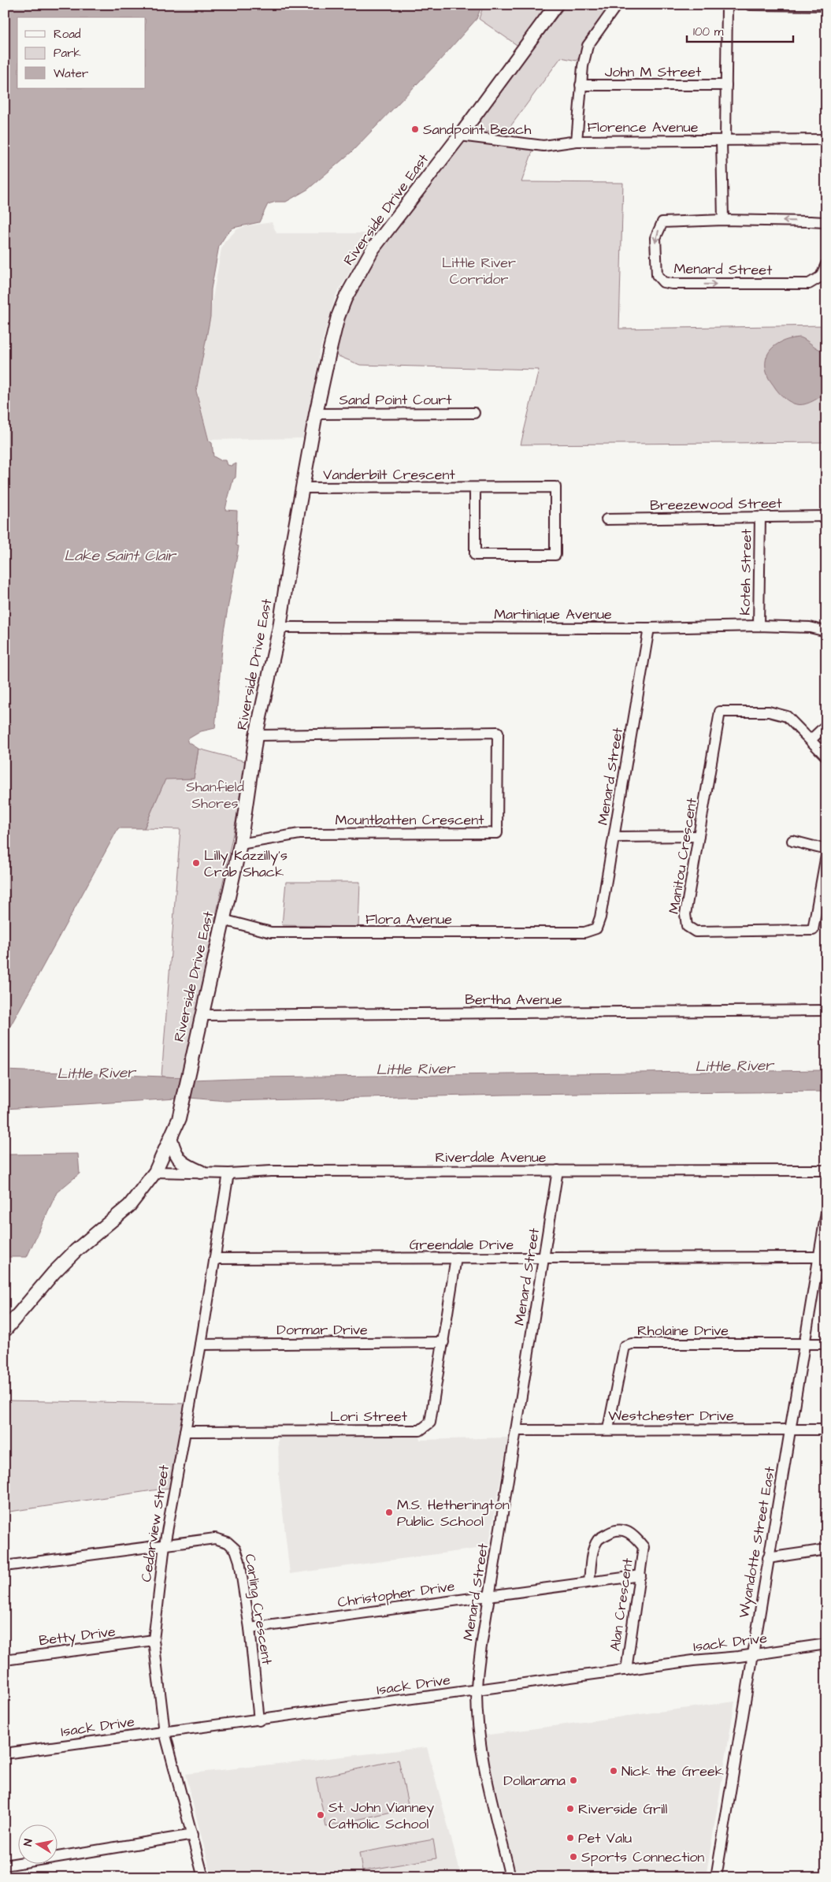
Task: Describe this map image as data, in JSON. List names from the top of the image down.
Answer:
{
  "streets": {
    "main road": ["Riverside Drive East"],
    "street": [
      "John M Street",
      "Florence Avenue",
      "Menard Street",
      "Sand Point Court",
      "Vanderbilt Crescent",
      "Breezewood Street",
      "Koteh Street",
      "Martinique Avenue",
      "Mountbatten Crescent",
      "Manitou Crescent",
      "Flora Avenue",
      "Bertha Avenue",
      "Riverdale Avenue",
      "Greendale Drive",
      "Dormar Drive",
      "Rholaine Drive",
      "Westchester Drive",
      "Lori Street",
      "Cedarview Street",
      "Wyandotte Street East",
      "Christopher Drive",
      "Alan Crescent",
      "Carling Crescent",
      "Betty Drive",
      "Isack Drive"
    ]
  },
  "crossings": [
    ["Florence Avenue", "Riverside Drive East"],
    ["Riverside Drive East", "Sand Point Court"],
    ["Riverside Drive East", "Vanderbilt Crescent"],
    ["Riverside Drive East", "Martinique Avenue"],
    ["Riverside Drive East", "Mountbatten Crescent"],
    ["Riverside Drive East", "Flora Avenue"],
    ["Riverside Drive East", "Bertha Avenue"],
    ["Riverside Drive East", "Riverdale Avenue"],
    ["Menard Street", "Martinique Avenue"],
    ["Menard Street", "Flora Avenue"],
    ["Menard Street", "Riverdale Avenue"],
    ["Menard Street", "Greendale Drive"],
    ["Menard Street", "Westchester Drive"],
    ["Menard Street", "Christopher Drive"],
    ["Menard Street", "Isack Drive"],
    ["Breezewood Street", "Koteh Street"],
    ["Koteh Street", "Martinique Avenue"],
    ["Riverdale Avenue", "Cedarview Street"],
    ["Greendale Drive", "Lori Street"],
    ["Greendale Drive", "Cedarview Street"],
    ["Greendale Drive", "Wyandotte Street East"],
    ["Dormar Drive", "Lori Street"],
    ["Dormar Drive", "Cedarview Street"],
    ["Rholaine Drive", "Westchester Drive"],
    ["Rholaine Drive", "Wyandotte Street East"],
    ["Westchester Drive", "Wyandotte Street East"],
    ["Lori Street", "Cedarview Street"],
    ["Cedarview Street", "Carling Crescent"],
    ["Cedarview Street", "Betty Drive"],
    ["Cedarview Street", "Isack Drive"],
    ["Wyandotte Street East", "Isack Drive"],
    ["Christopher Drive", "Alan Crescent"],
    ["Christopher Drive", "Carling Crescent"],
    ["Alan Crescent", "Isack Drive"],
    ["Carling Crescent", "Isack Drive"]
  ],
  "water": ["Lake Saint Clair", "Little River"],
  "parks": ["Little River Corridor", "Shanfield Shores"],
  "places": [
    "Sandpoint Beach",
    "Lilly Kazzilly's Crab Shack",
    "M.S. Hetherington Public School",
    "Nick the Greek",
    "Dollarama",
    "Riverside Grill",
    "St. John Vianney Catholic School",
    "Pet Valu",
    "Sports Connection"
  ],
  "legend": ["Road", "Park", "Water"],
  "scale_bar": "100 m",
  "north": "left"
}
